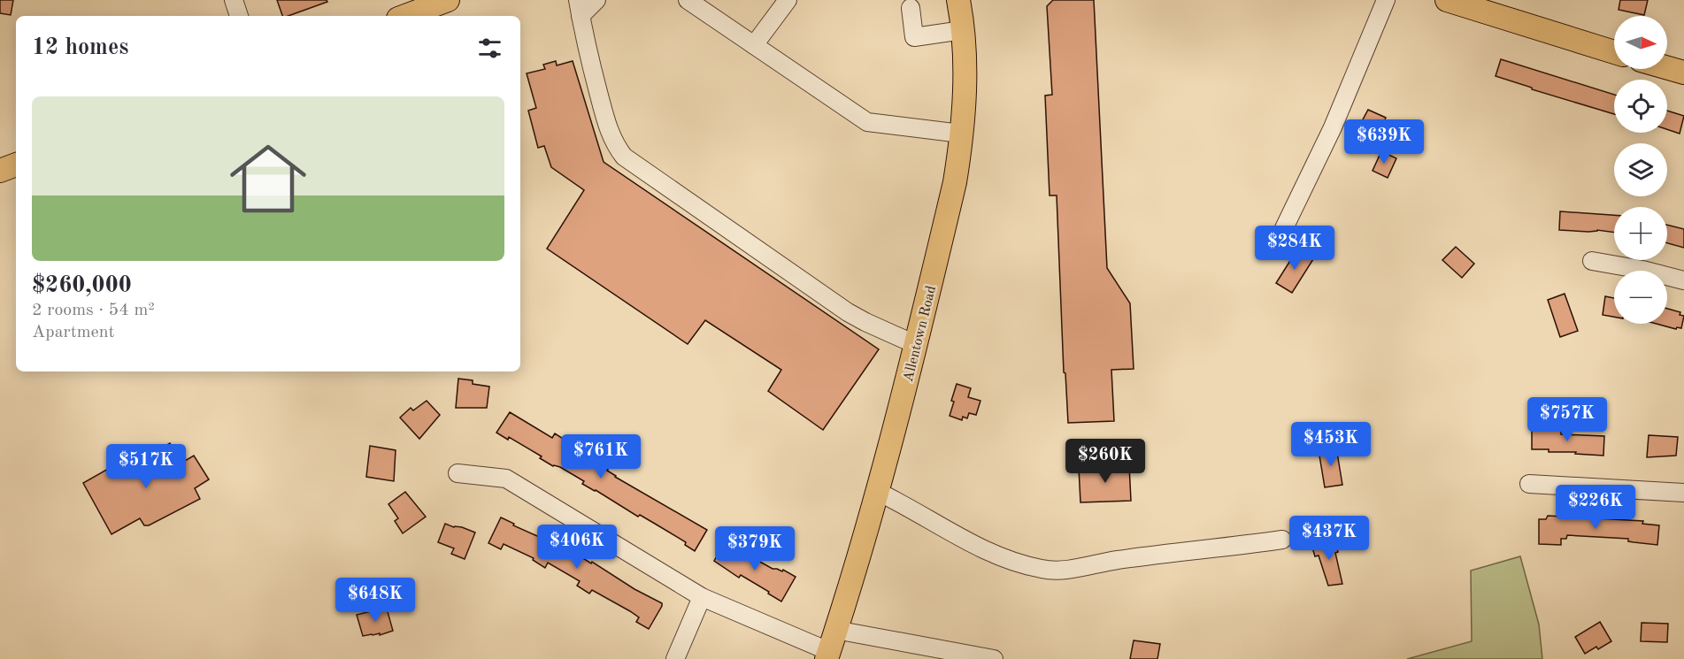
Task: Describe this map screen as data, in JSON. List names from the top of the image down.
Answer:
{
  "streets": {
    "main road": ["Allentown Road"]
  },
  "north": "right",
  "page": {
    "map_buttons": ["+", "−"],
    "heading": "12 homes",
    "list": [
      {
        "name": "$260,000",
        "note": "2 rooms · 54 m² · Apartment"
      }
    ],
    "price": [
      "$639K",
      "$284K",
      "$757K",
      "$453K",
      "$761K",
      "$260K",
      "$517K",
      "$226K",
      "$437K",
      "$406K",
      "$379K",
      "$648K"
    ]
  }
}
